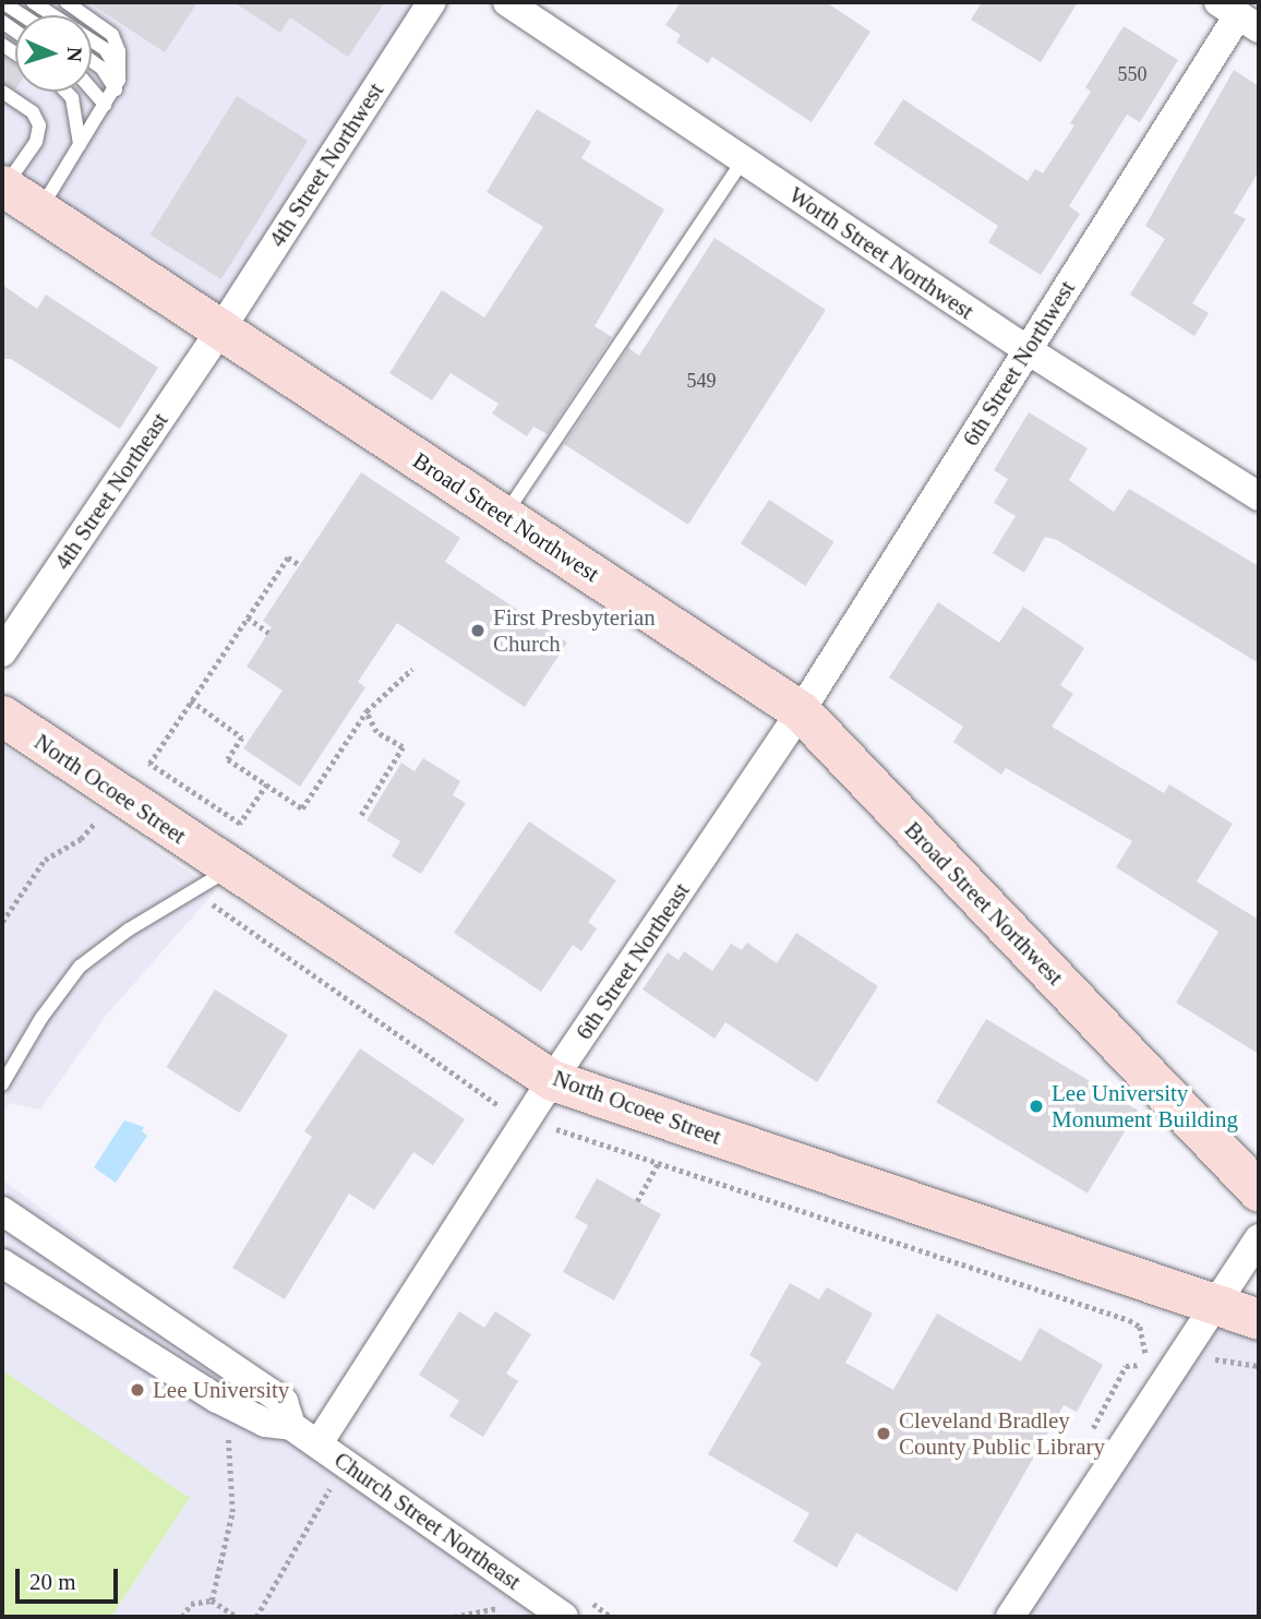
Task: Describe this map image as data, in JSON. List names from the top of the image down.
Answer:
{
  "streets": {
    "main road": ["Broad Street Northwest", "North Ocoee Street"],
    "street": [
      "4th Street Northwest",
      "Worth Street Northwest",
      "6th Street Northwest",
      "4th Street Northeast",
      "6th Street Northeast",
      "Church Street Northeast"
    ]
  },
  "crossings": [
    ["4th Street Northwest", "4th Street Northeast"],
    ["4th Street Northwest", "Broad Street Northwest"],
    ["Worth Street Northwest", "6th Street Northwest"],
    ["6th Street Northwest", "Broad Street Northwest"],
    ["6th Street Northwest", "6th Street Northeast"],
    ["4th Street Northeast", "Broad Street Northwest"],
    ["Broad Street Northwest", "6th Street Northeast"],
    ["North Ocoee Street", "6th Street Northeast"],
    ["6th Street Northeast", "Church Street Northeast"]
  ],
  "places": [
    "First Presbyterian Church",
    "Lee University Monument Building",
    "Lee University",
    "Cleveland Bradley County Public Library"
  ],
  "house_numbers": ["550", "549"],
  "scale_bar": "20 m",
  "north": "right"
}
